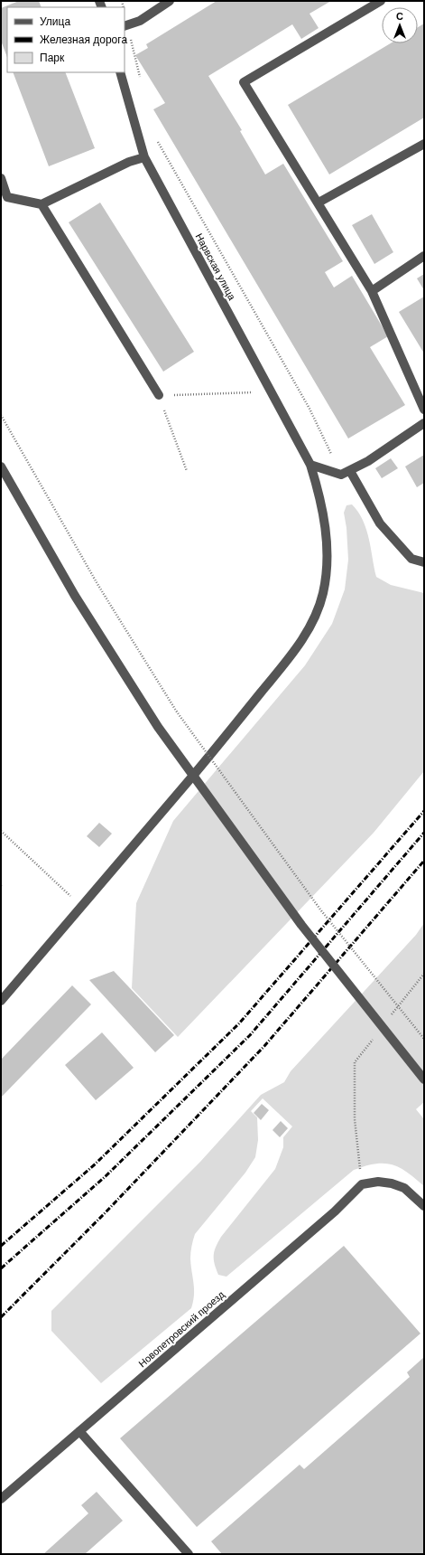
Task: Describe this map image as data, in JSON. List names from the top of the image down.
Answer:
{
  "streets": {
    "street": ["Нарвская улица", "Новопетровский проезд"]
  },
  "legend": ["Улица", "Железная дорога", "Парк"],
  "north": "top"
}
